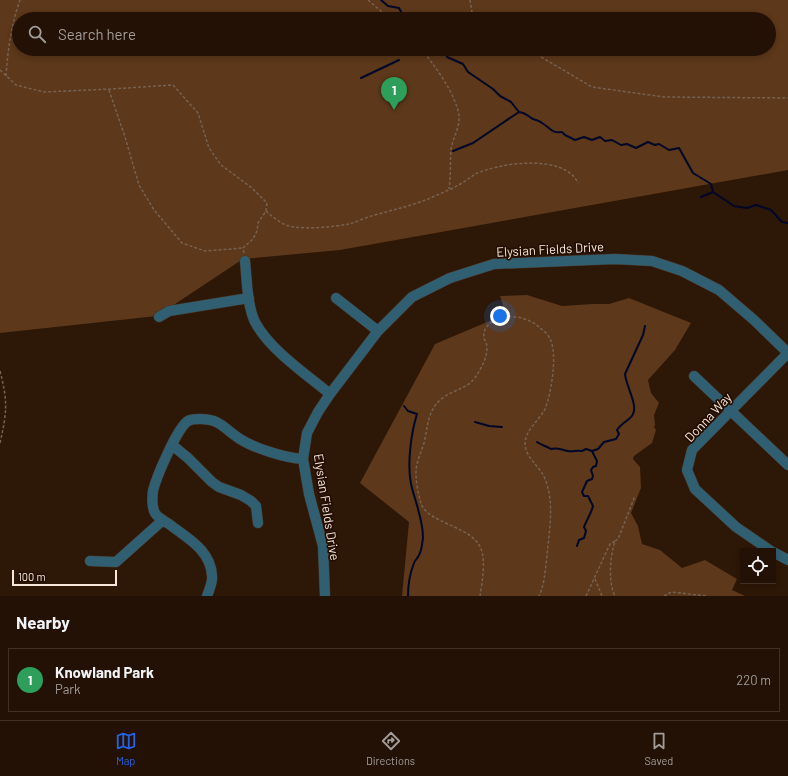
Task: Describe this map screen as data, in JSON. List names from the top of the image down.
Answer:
{
  "streets": {
    "street": ["Elysian Fields Drive", "Donna Way"]
  },
  "crossings": [
    ["Elysian Fields Drive", "Donna Way"]
  ],
  "scale_bar": "100 m",
  "page": {
    "search": "Search here",
    "pins": "1",
    "scale": "100 m",
    "heading": "Nearby",
    "list": [
      {
        "mark": "1",
        "name": "Knowland Park",
        "note": "Park",
        "value": "220 m"
      }
    ],
    "nav": ["Map", "Directions", "Saved"]
  }
}
